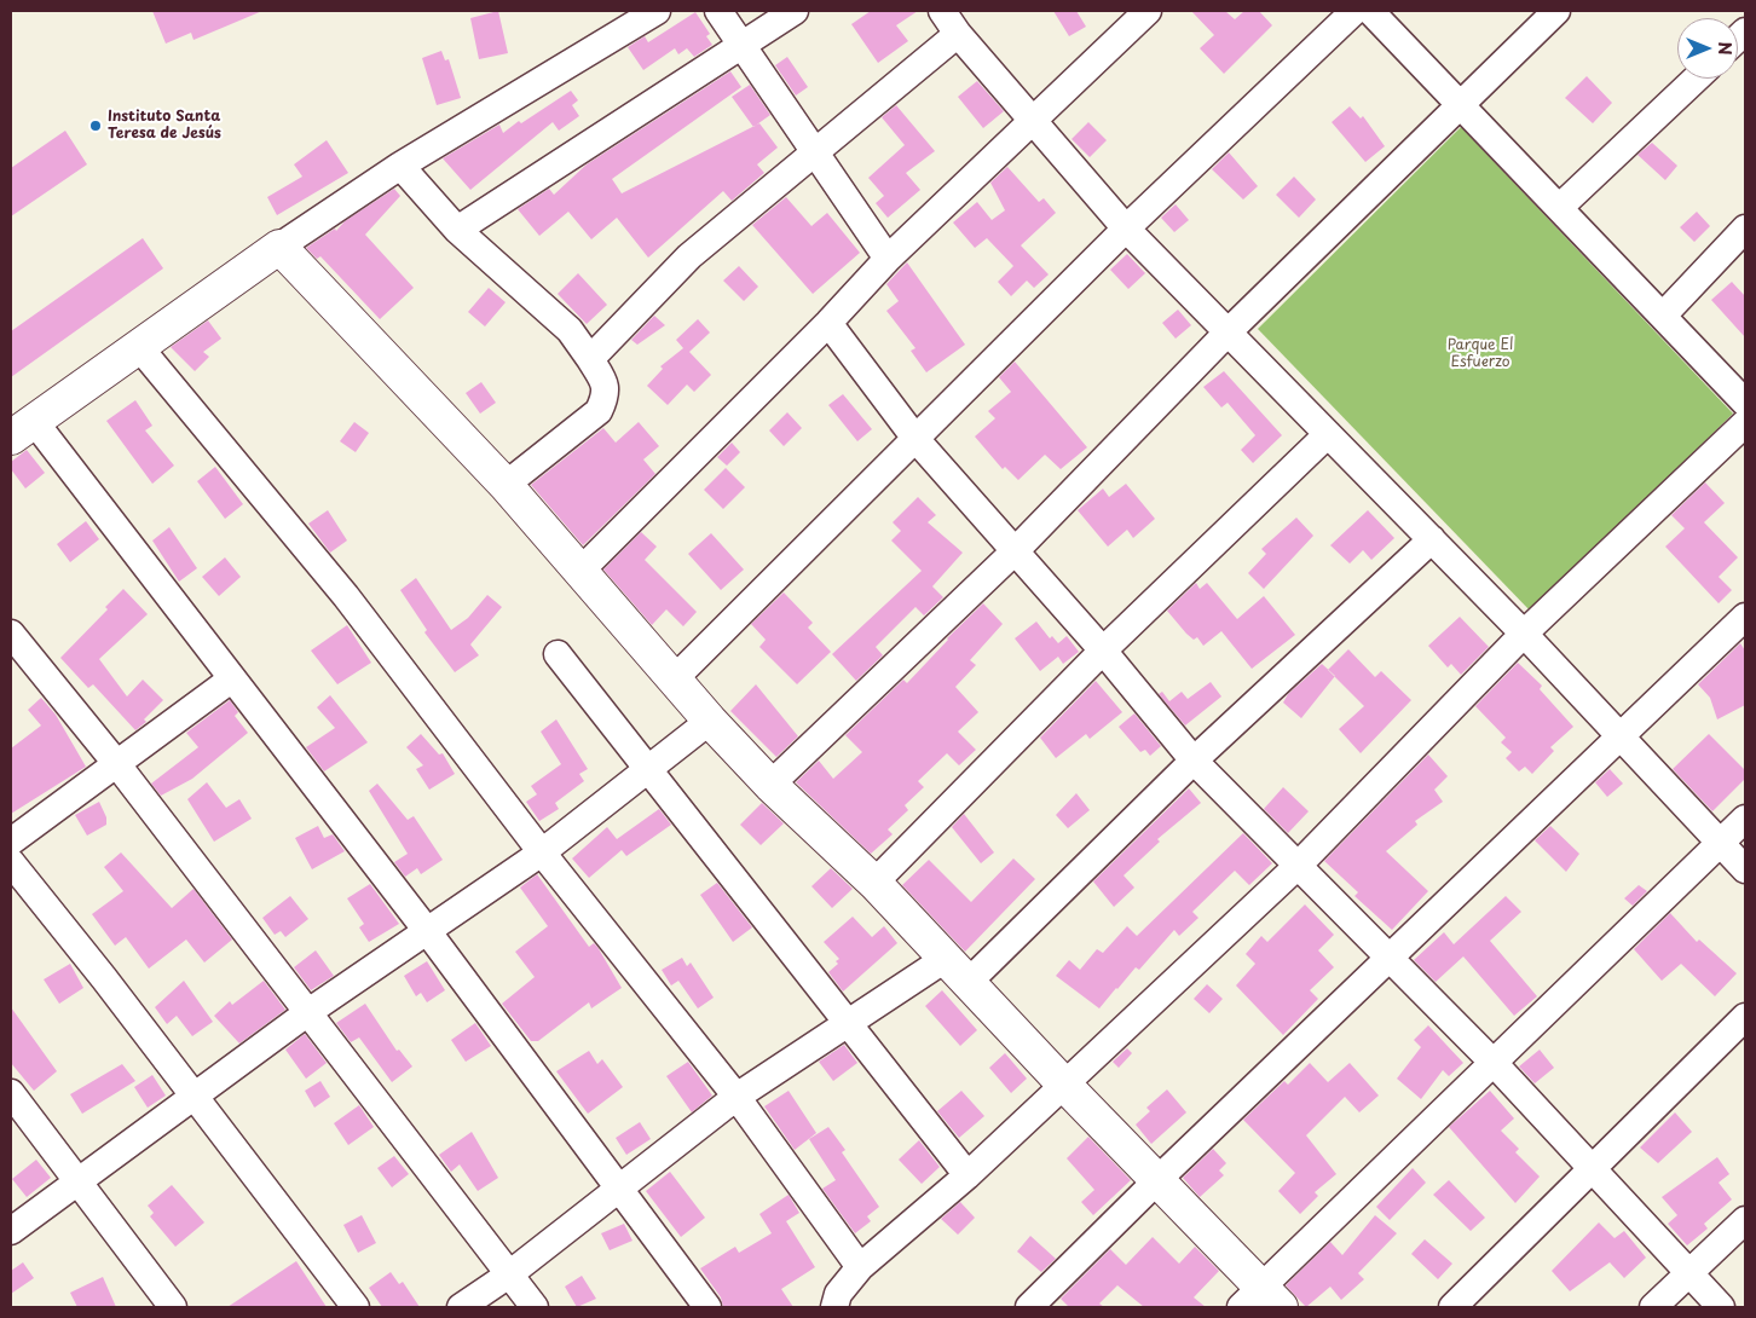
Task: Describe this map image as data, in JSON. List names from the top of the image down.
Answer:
{
  "parks": ["Parque El Esfuerzo"],
  "places": ["Instituto Santa Teresa de Jesús"],
  "north": "right"
}
